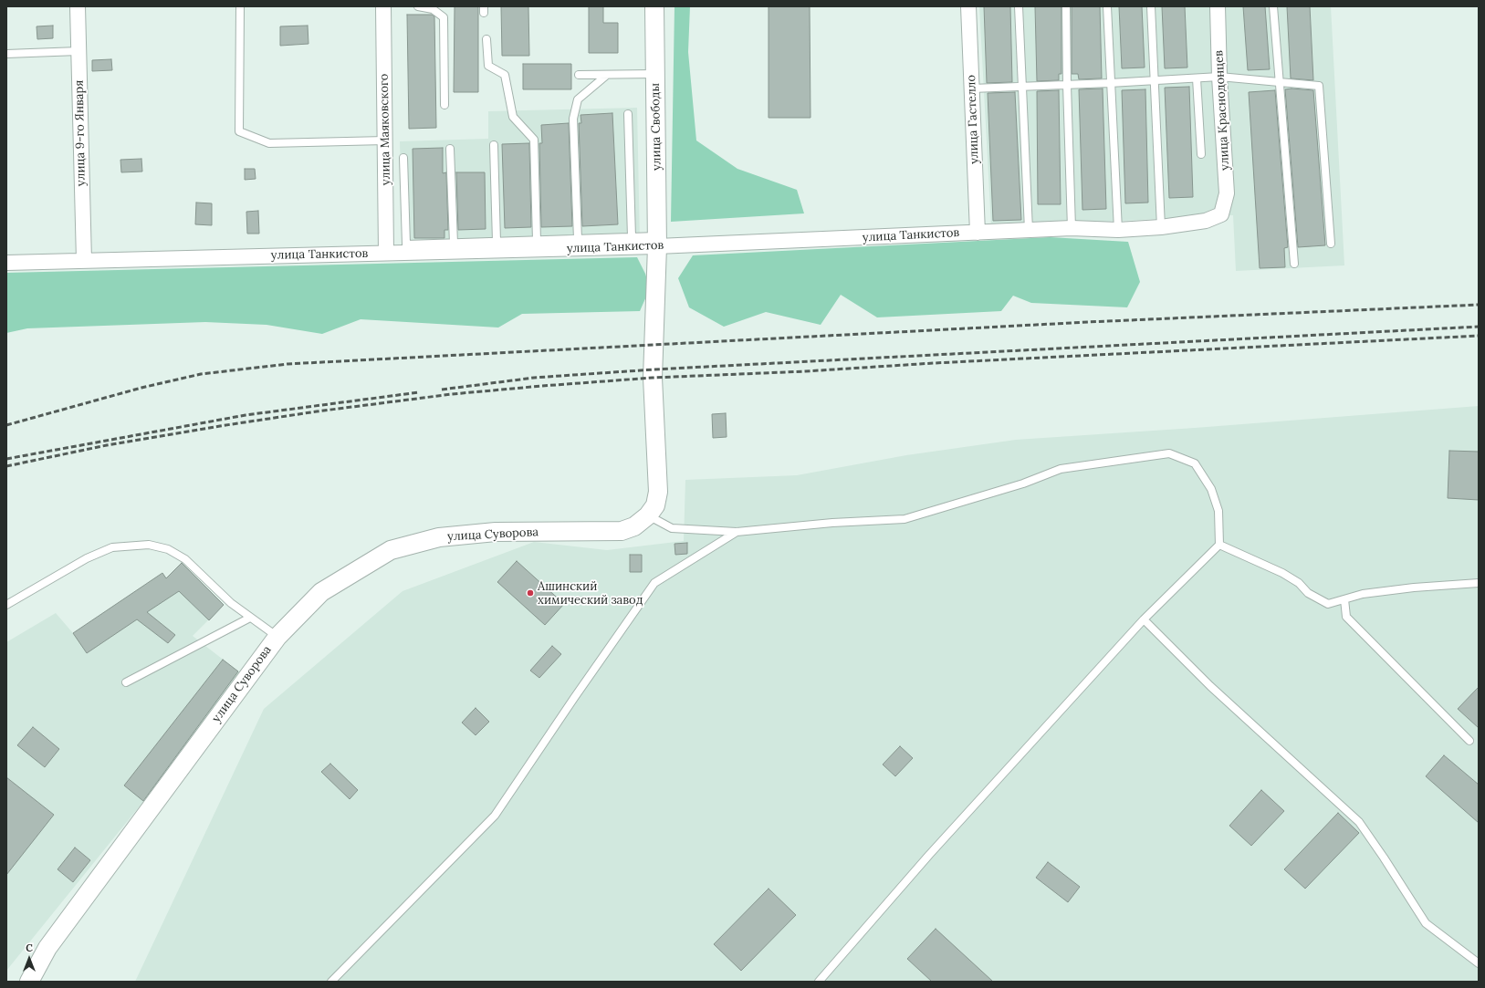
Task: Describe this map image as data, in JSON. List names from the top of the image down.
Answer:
{
  "streets": {
    "street": [
      "улица Краснодонцев",
      "улица Гастелло",
      "улица Свободы",
      "улица Маяковского",
      "улица 9-го Января",
      "улица Танкистов",
      "улица Суворова"
    ]
  },
  "crossings": [
    ["улица Краснодонцев", "улица Танкистов"],
    ["улица Гастелло", "улица Танкистов"],
    ["улица Свободы", "улица Танкистов"],
    ["улица Свободы", "улица Суворова"],
    ["улица Маяковского", "улица Танкистов"],
    ["улица 9-го Января", "улица Танкистов"],
    ["улица Танкистов", "улица Суворова"]
  ],
  "places": ["Ашинский химический завод"],
  "north": "top"
}
